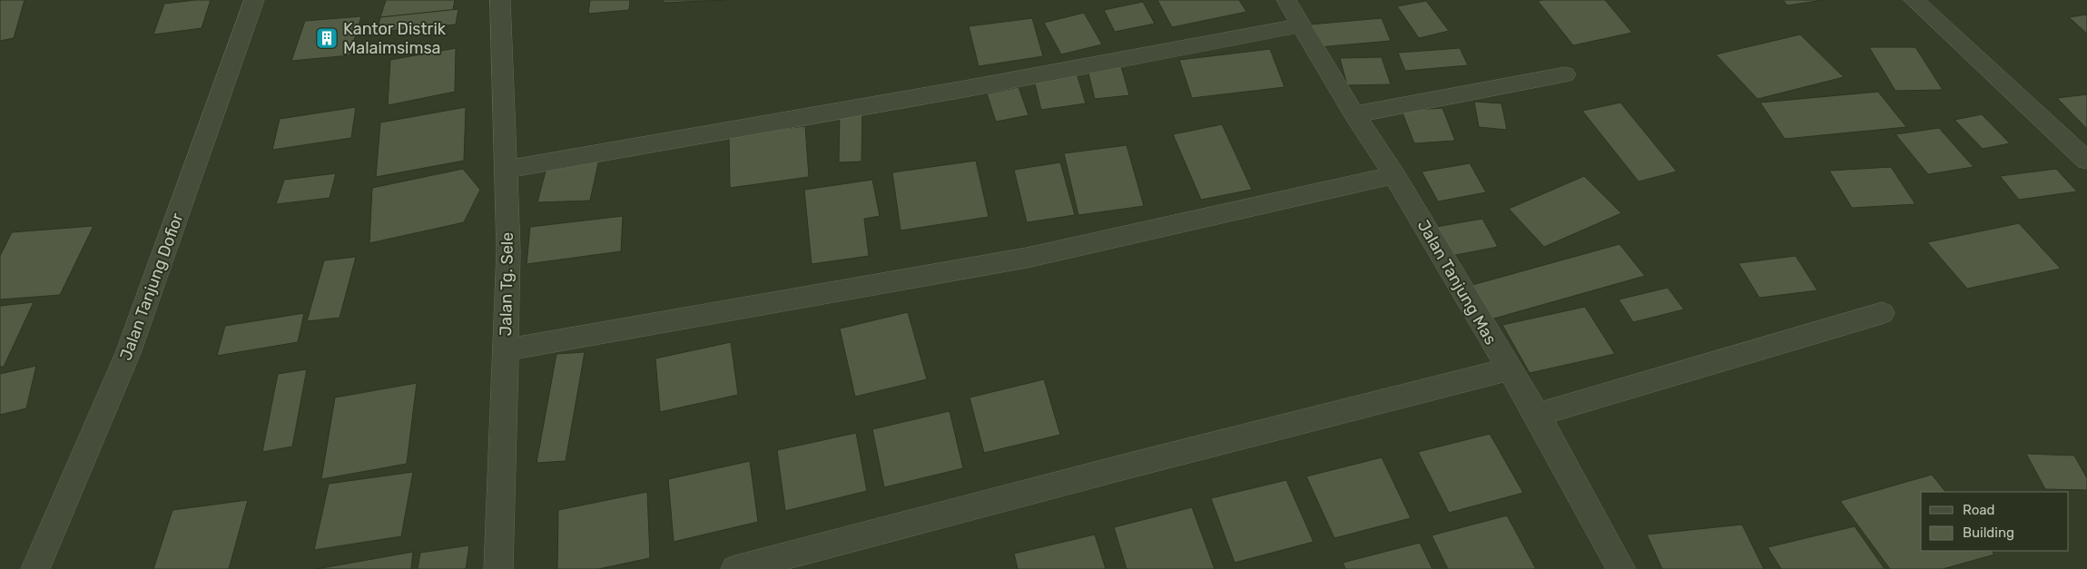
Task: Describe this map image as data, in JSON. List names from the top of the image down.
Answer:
{
  "streets": {
    "street": ["Jalan Tanjung Mas", "Jalan Tg. Sele", "Jalan Tanjung Dofior"]
  },
  "places": {
    "building": ["Kantor Distrik Malaimsimsa"]
  },
  "legend": ["Road", "Building"]
}
